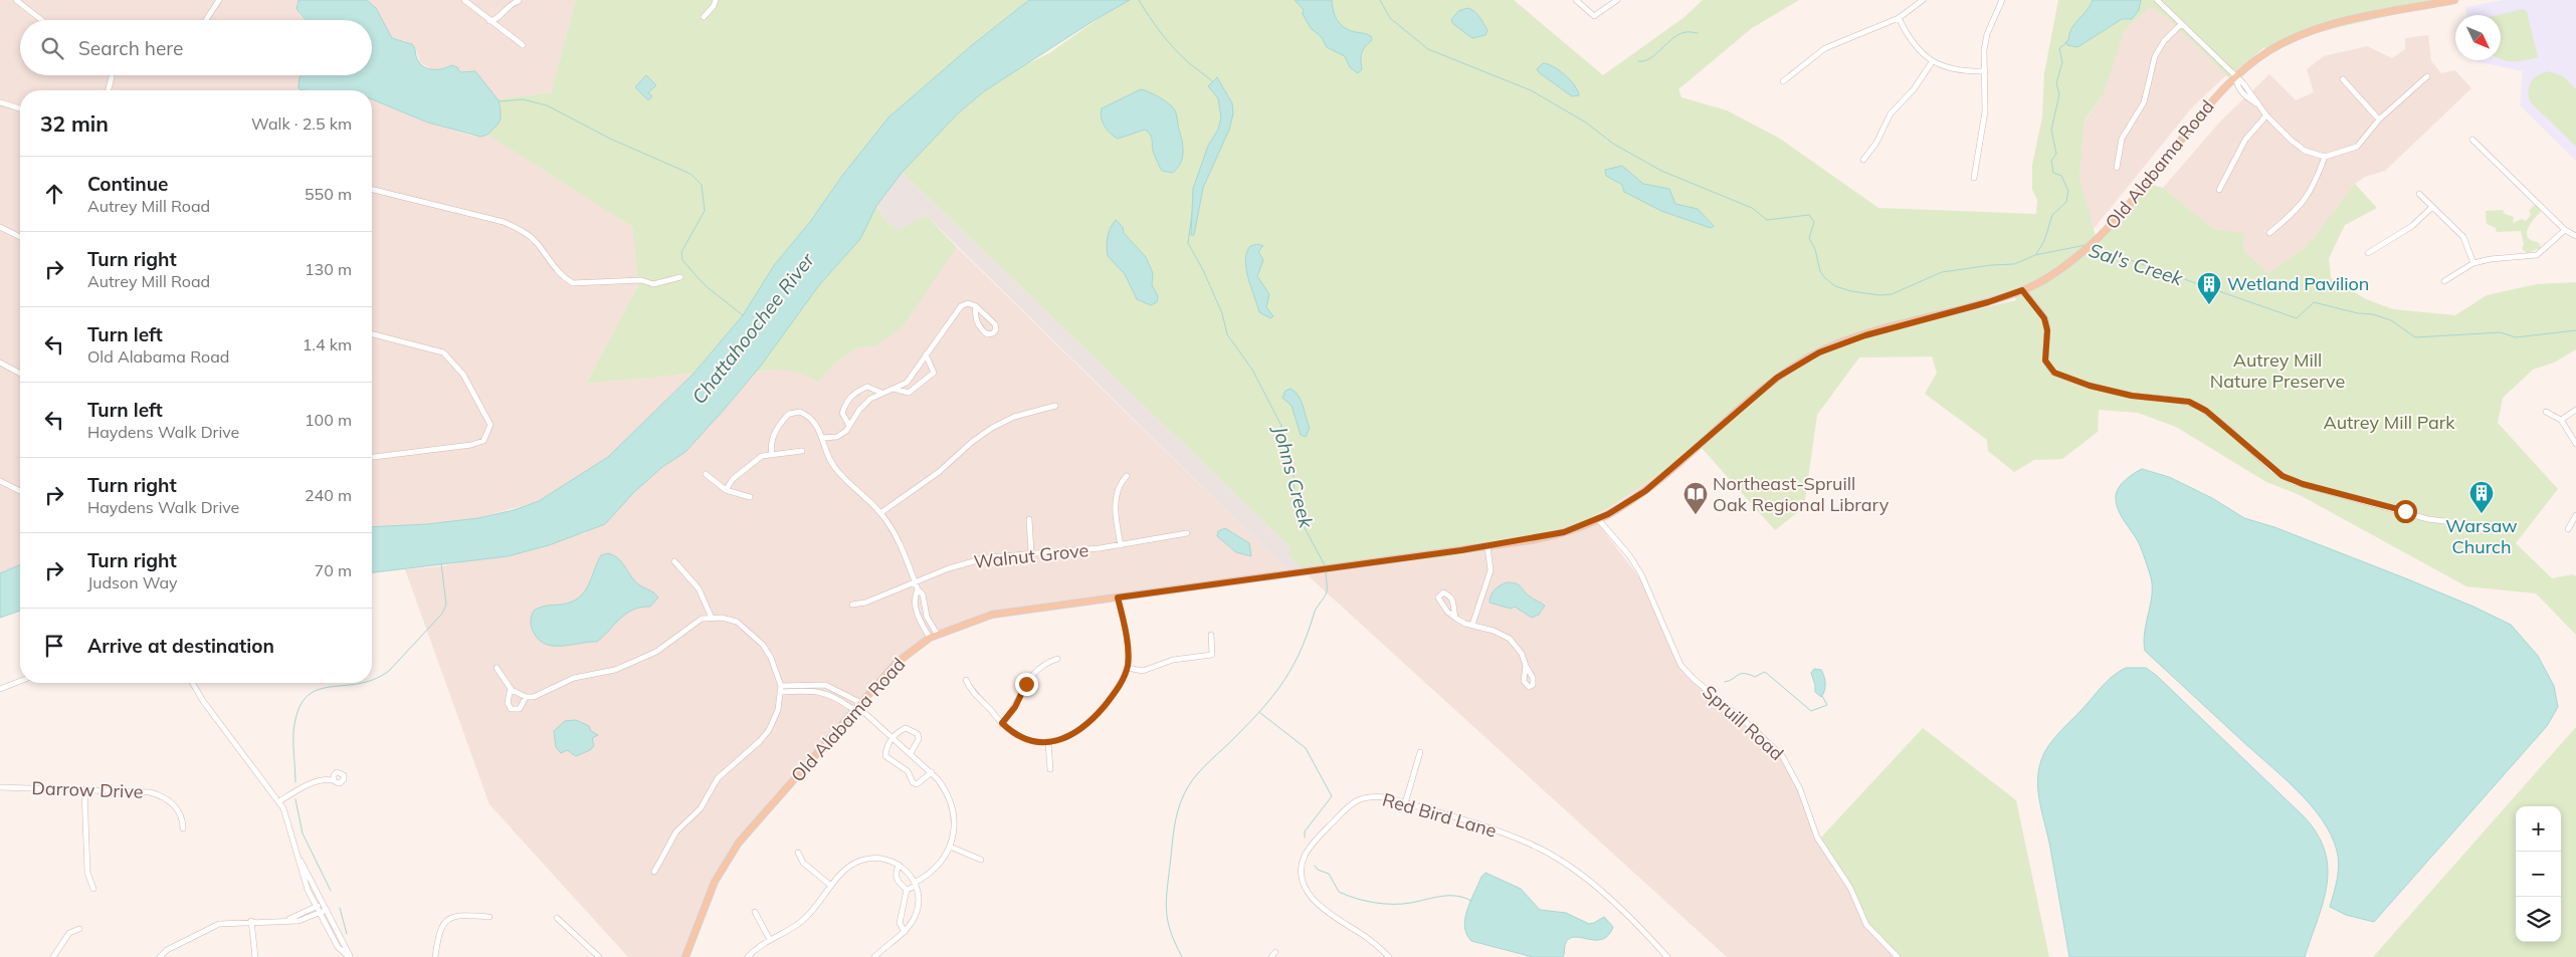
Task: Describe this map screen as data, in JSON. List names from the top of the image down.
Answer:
{
  "streets": {
    "main road": ["Old Alabama Road"],
    "street": [
      "Walnut Grove",
      "Spruill Road",
      "Darrow Drive",
      "Red Bird Lane"
    ]
  },
  "crossings": [
    ["Old Alabama Road", "Spruill Road"]
  ],
  "water": ["Sal's Creek", "Chattahoochee River", "Johns Creek"],
  "parks": ["Autrey Mill Nature Preserve", "Autrey Mill Park"],
  "places": {
    "building": ["Wetland Pavilion", "Warsaw Church"],
    "library": ["Northeast-Spruill Oak Regional Library"]
  },
  "north": "bottom right",
  "page": {
    "search": "Search here",
    "heading": ["32 min", "Walk · 2.5 km"],
    "list": [
      ["Continue", "Autrey Mill Road", "550 m"],
      ["Turn right", "Autrey Mill Road", "130 m"],
      ["Turn left", "Old Alabama Road", "1.4 km"],
      ["Turn left", "Haydens Walk Drive", "100 m"],
      ["Turn right", "Haydens Walk Drive", "240 m"],
      ["Turn right", "Judson Way", "70 m"],
      "Arrive at destination"
    ],
    "map_buttons": ["+", "−"]
  }
}
